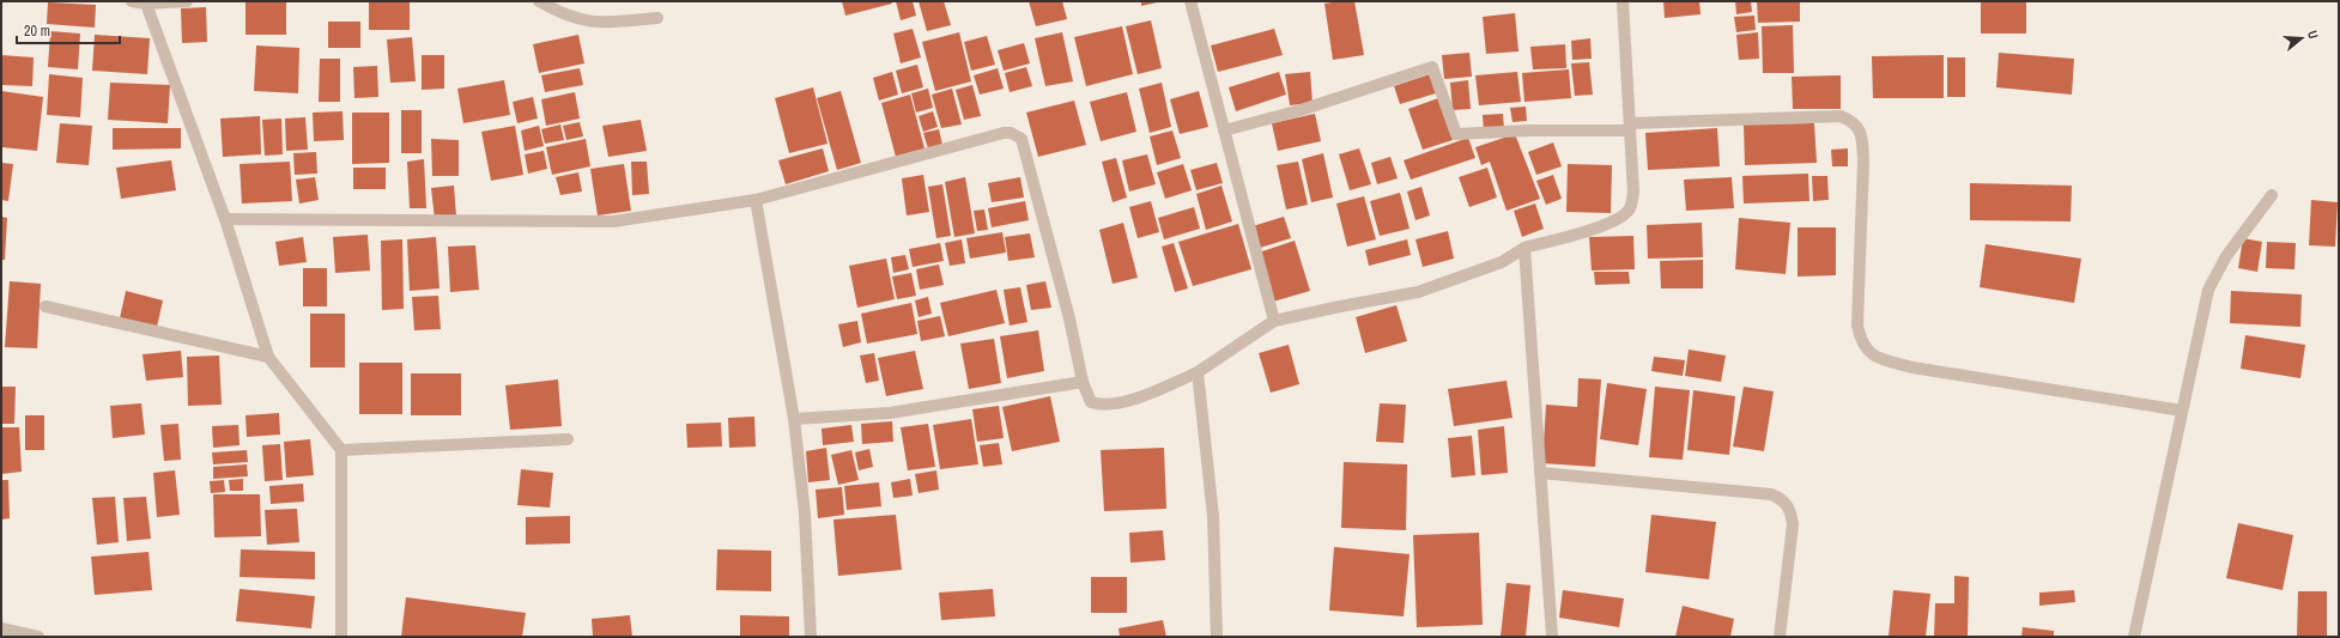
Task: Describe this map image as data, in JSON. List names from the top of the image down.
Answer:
{
  "scale_bar": "20 m",
  "north": "right"
}
